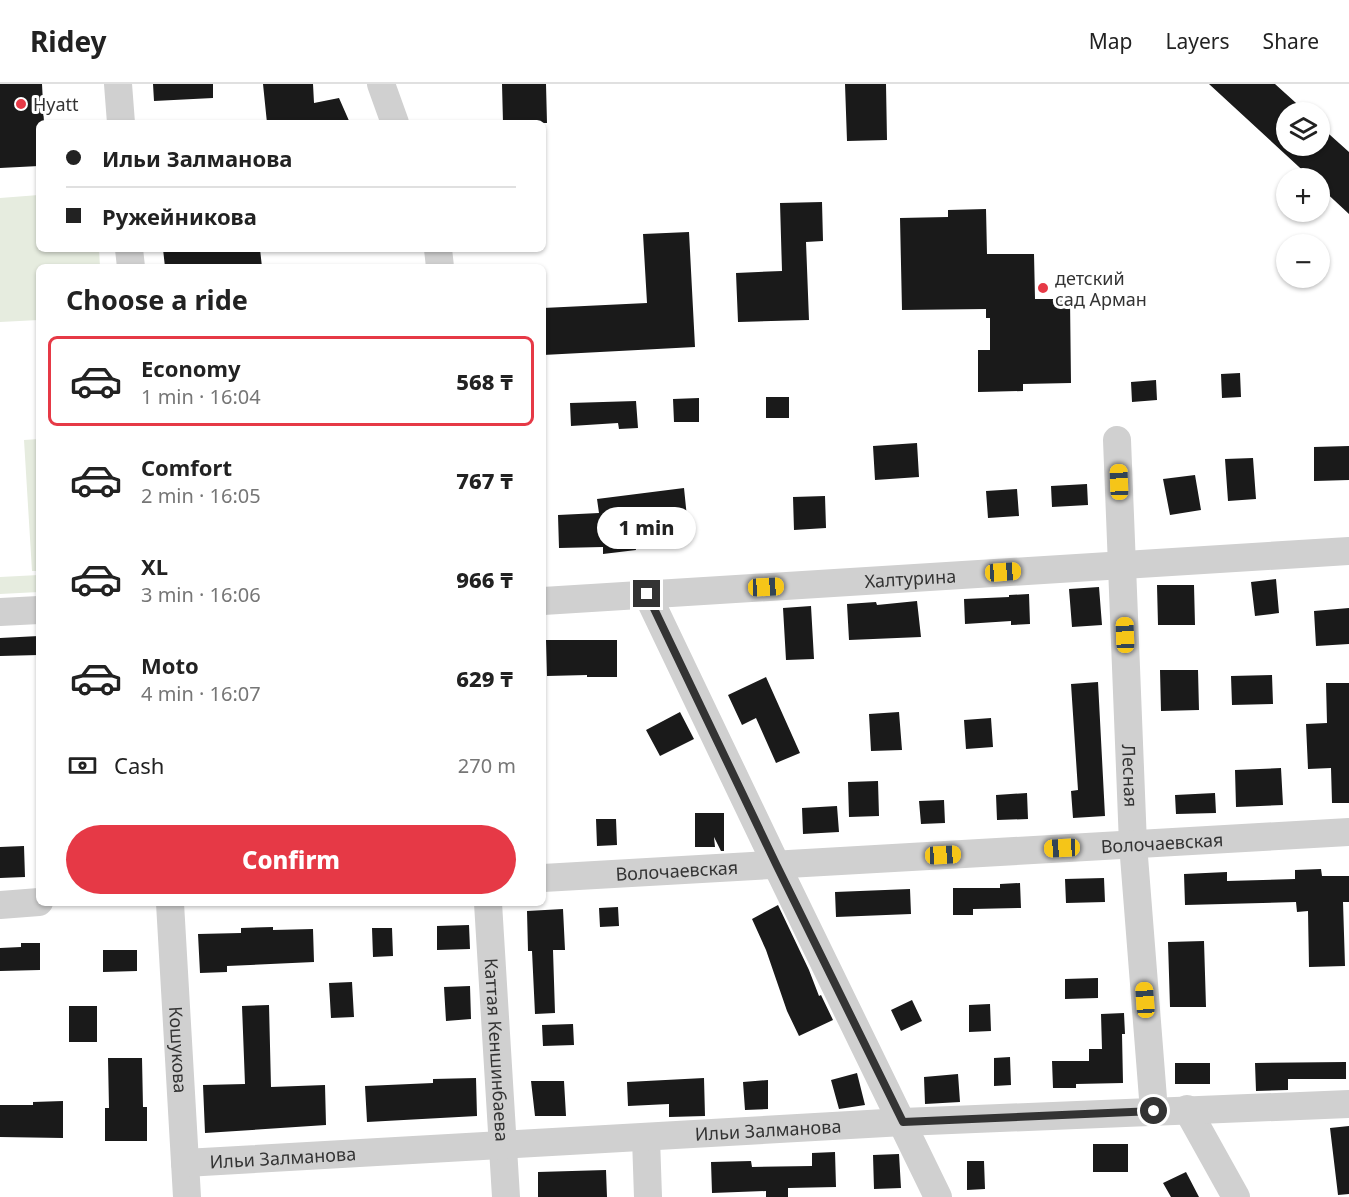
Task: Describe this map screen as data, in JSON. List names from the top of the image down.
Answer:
{
  "streets": {
    "street": [
      "Халтурина",
      "Лесная",
      "Волочаевская",
      "Кошукова",
      "Каттая Кеншинбаева",
      "Ильи Залманова"
    ]
  },
  "crossings": [
    ["Халтурина", "Лесная"],
    ["Лесная", "Волочаевская"],
    ["Лесная", "Ильи Залманова"],
    ["Кошукова", "Ильи Залманова"],
    ["Каттая Кеншинбаева", "Ильи Залманова"]
  ],
  "places": ["Hyatt", "детский сад Арман"],
  "page": {
    "header": "Ridey",
    "nav": ["Map", "Layers", "Share"],
    "map_buttons": ["+", "−"],
    "banner": ["Ильи Залманова", "Ружейникова"],
    "heading": "Choose a ride",
    "list": [
      {
        "name": "Economy",
        "note": "1 min · 16:04",
        "value": "568 ₸"
      },
      {
        "name": "Comfort",
        "note": "2 min · 16:05",
        "value": "767 ₸"
      },
      {
        "name": "XL",
        "note": "3 min · 16:06",
        "value": "966 ₸"
      },
      {
        "name": "Moto",
        "note": "4 min · 16:07",
        "value": "629 ₸"
      }
    ],
    "bubble": "1 min",
    "pay": ["Cash", "270 m"],
    "buttons": "Confirm"
  }
}
